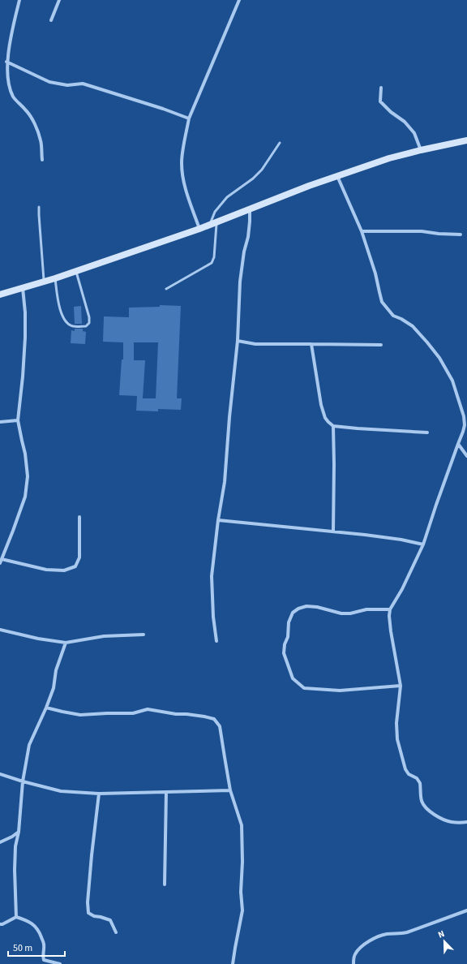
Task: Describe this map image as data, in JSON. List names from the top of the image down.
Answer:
{
  "scale_bar": "50 m",
  "north": "top left"
}
